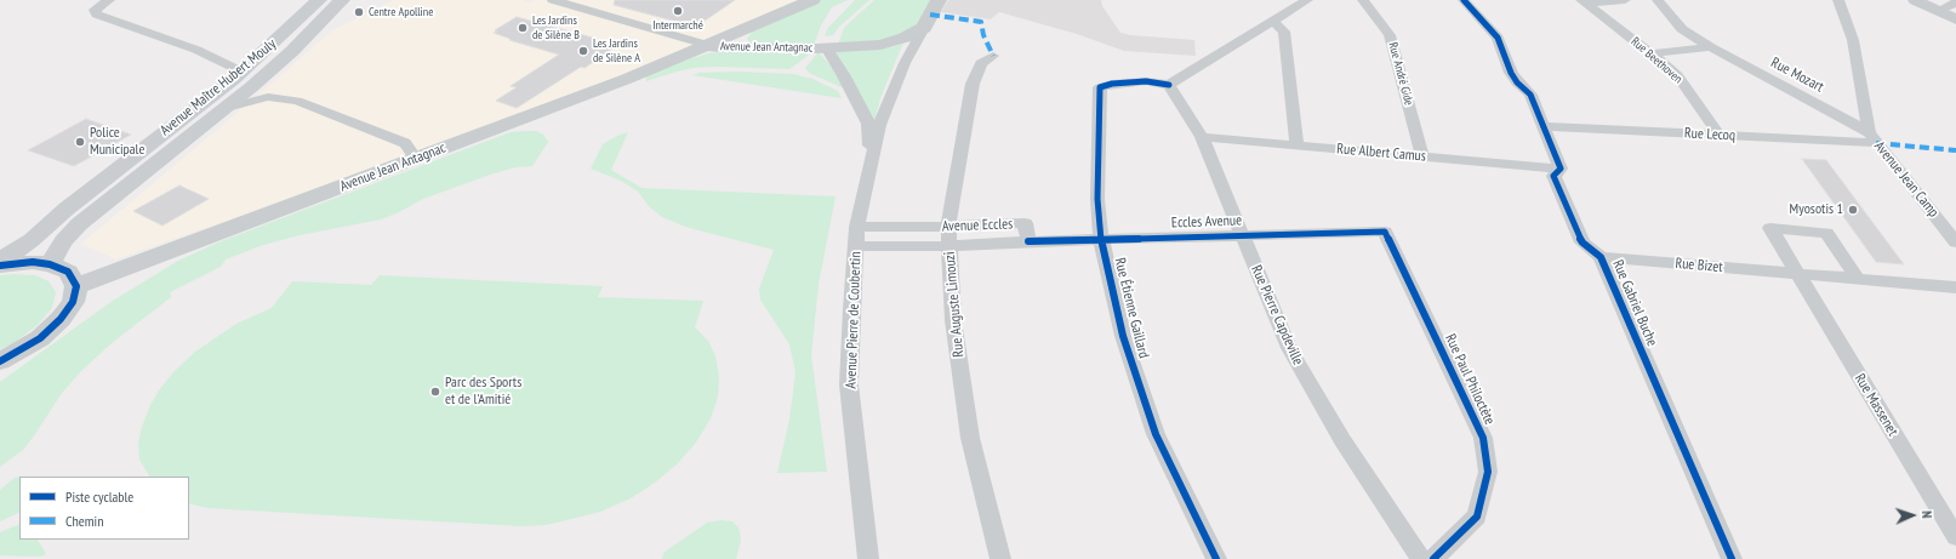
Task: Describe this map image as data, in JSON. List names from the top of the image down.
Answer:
{
  "streets": {
    "main road": ["Avenue Jean Antagnac", "Avenue Maître Hubert Mouly", "Avenue Pierre de Coubertin"],
    "street": [
      "Rue Beethoven",
      "Rue André Gide",
      "Rue Mozart",
      "Rue Lecoq",
      "Rue Albert Camus",
      "Avenue Jean Camp",
      "Eccles Avenue",
      "Avenue Eccles",
      "Rue Bizet",
      "Rue Gabriel Buche",
      "Rue Auguste Limouzi",
      "Rue Étienne Gaillard",
      "Rue Pierre Capdeville",
      "Rue Paul Philoctète",
      "Rue Massenet"
    ]
  },
  "crossings": [
    ["Avenue Jean Antagnac", "Avenue Pierre de Coubertin"],
    ["Rue Beethoven", "Rue Lecoq"],
    ["Rue André Gide", "Rue Albert Camus"],
    ["Rue Mozart", "Rue Lecoq"],
    ["Rue Mozart", "Avenue Jean Camp"],
    ["Rue Lecoq", "Avenue Jean Camp"],
    ["Rue Lecoq", "Rue Gabriel Buche"],
    ["Rue Albert Camus", "Rue Gabriel Buche"],
    ["Rue Albert Camus", "Rue Pierre Capdeville"],
    ["Eccles Avenue", "Avenue Eccles"],
    ["Eccles Avenue", "Rue Étienne Gaillard"],
    ["Eccles Avenue", "Rue Pierre Capdeville"],
    ["Eccles Avenue", "Rue Paul Philoctète"],
    ["Avenue Eccles", "Rue Auguste Limouzi"],
    ["Avenue Eccles", "Avenue Pierre de Coubertin"],
    ["Rue Bizet", "Rue Gabriel Buche"],
    ["Rue Bizet", "Rue Massenet"],
    ["Rue Étienne Gaillard", "Rue Pierre Capdeville"]
  ],
  "places": [
    "Intermarché",
    "Centre Apolline",
    "Les Jardins de Silène B",
    "Les Jardins de Silène A",
    "Police Municipale",
    "Myosotis 1",
    "Parc des Sports et de l'Amitié"
  ],
  "legend": ["Piste cyclable", "Chemin"],
  "north": "right"
}
